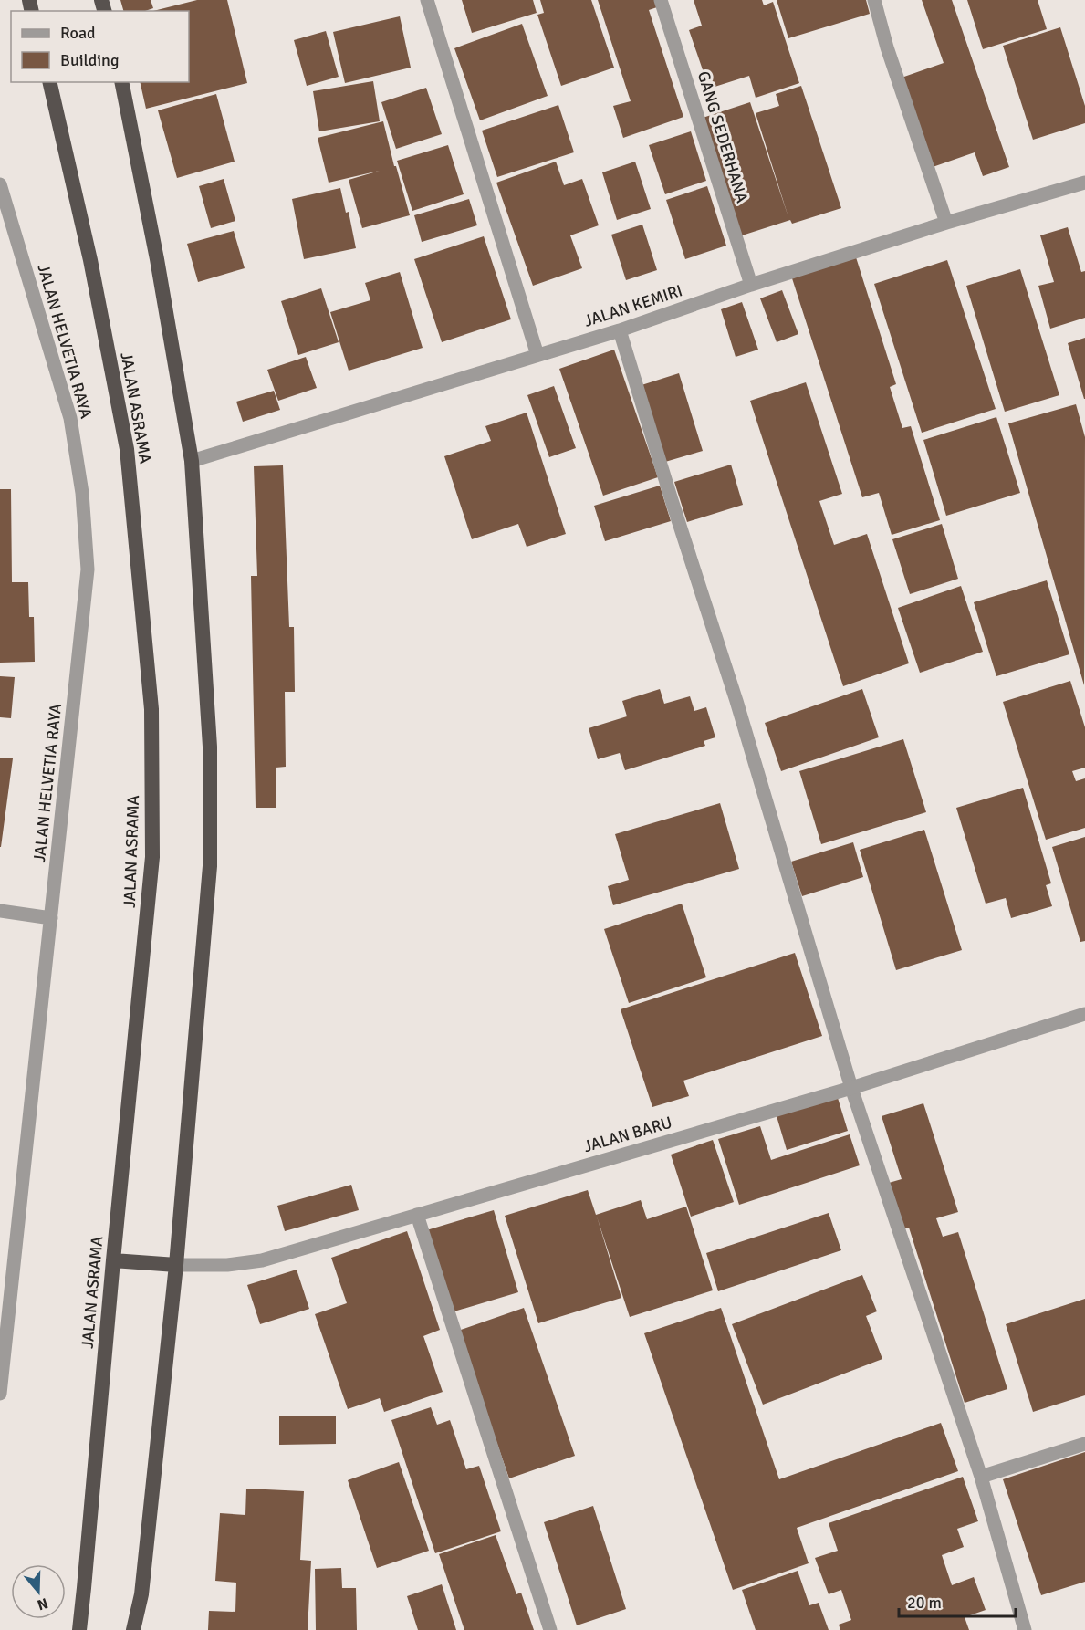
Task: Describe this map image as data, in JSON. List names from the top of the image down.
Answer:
{
  "streets": {
    "highway": ["JALAN ASRAMA"],
    "street": [
      "GANG SEDERHANA",
      "JALAN KEMIRI",
      "JALAN HELVETIA RAYA",
      "JALAN BARU"
    ]
  },
  "crossings": [
    ["GANG SEDERHANA", "JALAN KEMIRI"]
  ],
  "legend": ["Road", "Building"],
  "scale_bar": "20 m",
  "north": "bottom"
}
